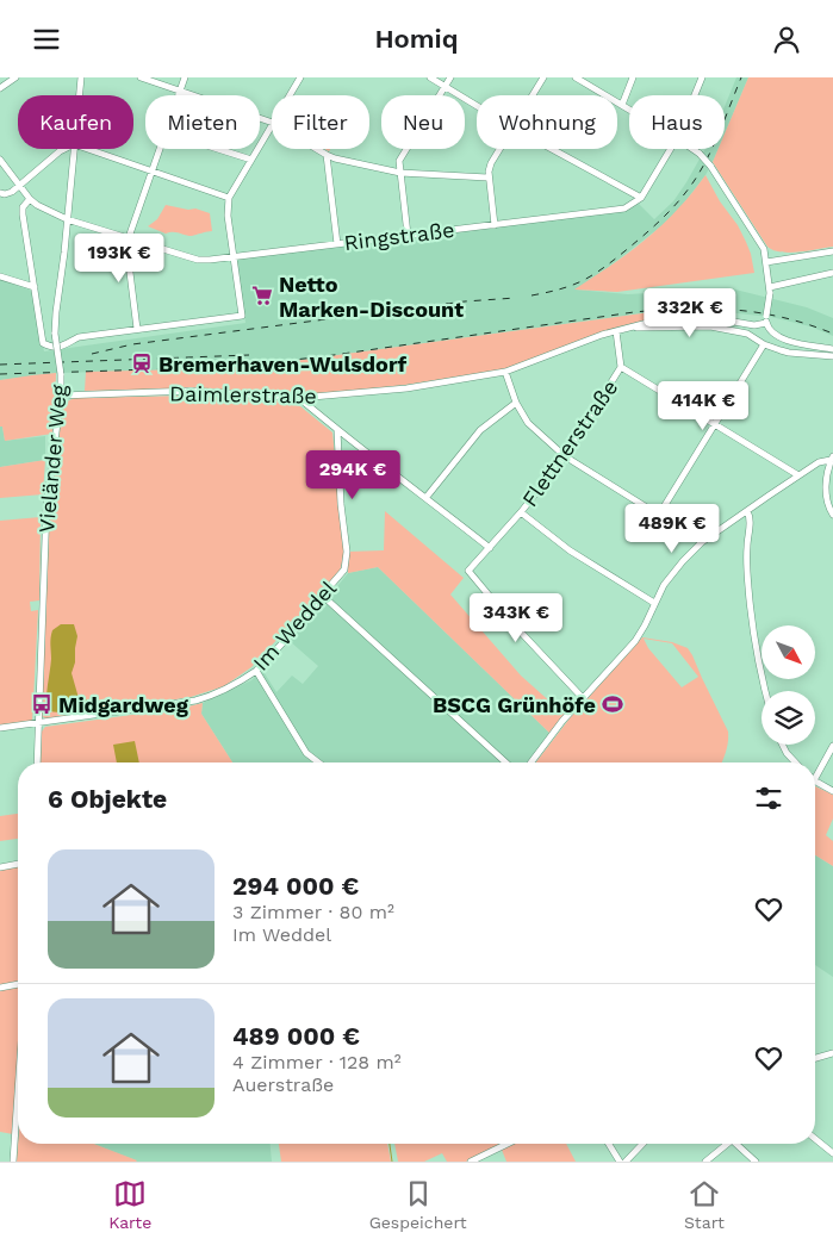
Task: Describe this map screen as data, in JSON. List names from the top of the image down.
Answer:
{
  "streets": {
    "street": [
      "Ringstraße",
      "Daimlerstraße",
      "Flettnerstraße",
      "Vieländer Weg",
      "Im Weddel"
    ]
  },
  "crossings": [
    ["Ringstraße", "Vieländer Weg"],
    ["Daimlerstraße", "Flettnerstraße"],
    ["Daimlerstraße", "Vieländer Weg"],
    ["Vieländer Weg", "Im Weddel"]
  ],
  "places": {
    "supermarket": ["Netto Marken-Discount"],
    "station": ["Bremerhaven-Wulsdorf"],
    "bus stop": ["Midgardweg"],
    "sports": ["BSCG Grünhöfe"]
  },
  "north": "bottom right",
  "page": {
    "header": "Homiq",
    "chip": [
      "Kaufen",
      "Mieten",
      "Filter",
      "Neu",
      "Wohnung",
      "Haus"
    ],
    "price": [
      "193K €",
      "332K €",
      "414K €",
      "294K €",
      "489K €",
      "343K €"
    ],
    "heading": "6 Objekte",
    "list": [
      {
        "name": "294 000 €",
        "note": "3 Zimmer · 80 m² · Im Weddel"
      },
      {
        "name": "489 000 €",
        "note": "4 Zimmer · 128 m² · Auerstraße"
      }
    ],
    "tabs": ["Karte", "Gespeichert", "Start"]
  }
}
